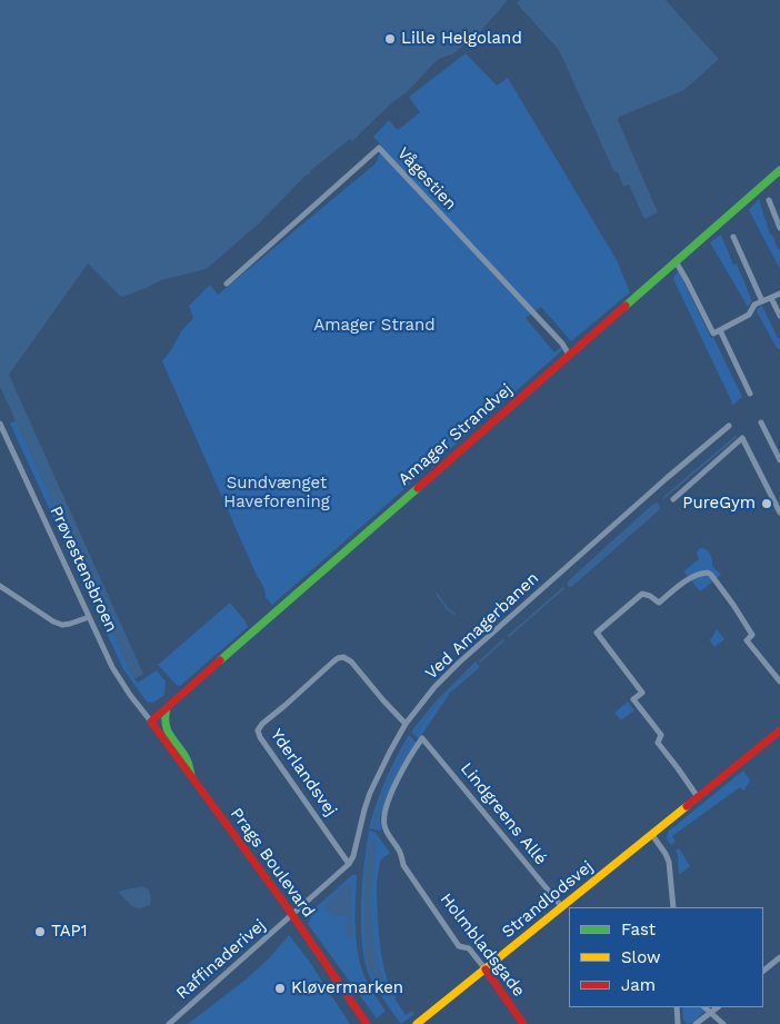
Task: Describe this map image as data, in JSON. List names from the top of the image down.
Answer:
{
  "streets": {
    "street": [
      "Vågestien",
      "Amager Strandvej",
      "Prøvestensbroen",
      "Ved Amagerbanen",
      "Yderlandsvej",
      "Lindgreens Allé",
      "Prags Boulevard",
      "Strandlodsvej",
      "Holmbladsgade",
      "Raffinaderivej"
    ]
  },
  "crossings": [
    ["Vågestien", "Amager Strandvej"],
    ["Amager Strandvej", "Prøvestensbroen"],
    ["Amager Strandvej", "Prags Boulevard"],
    ["Prøvestensbroen", "Prags Boulevard"],
    ["Ved Amagerbanen", "Yderlandsvej"],
    ["Lindgreens Allé", "Strandlodsvej"],
    ["Lindgreens Allé", "Holmbladsgade"],
    ["Prags Boulevard", "Raffinaderivej"],
    ["Strandlodsvej", "Holmbladsgade"]
  ],
  "parks": ["Amager Strand", "Sundvænget Haveforening"],
  "places": [
    "Lille Helgoland",
    "PureGym",
    "TAP1",
    "Kløvermarken"
  ],
  "legend": ["Fast", "Slow", "Jam"]
}
